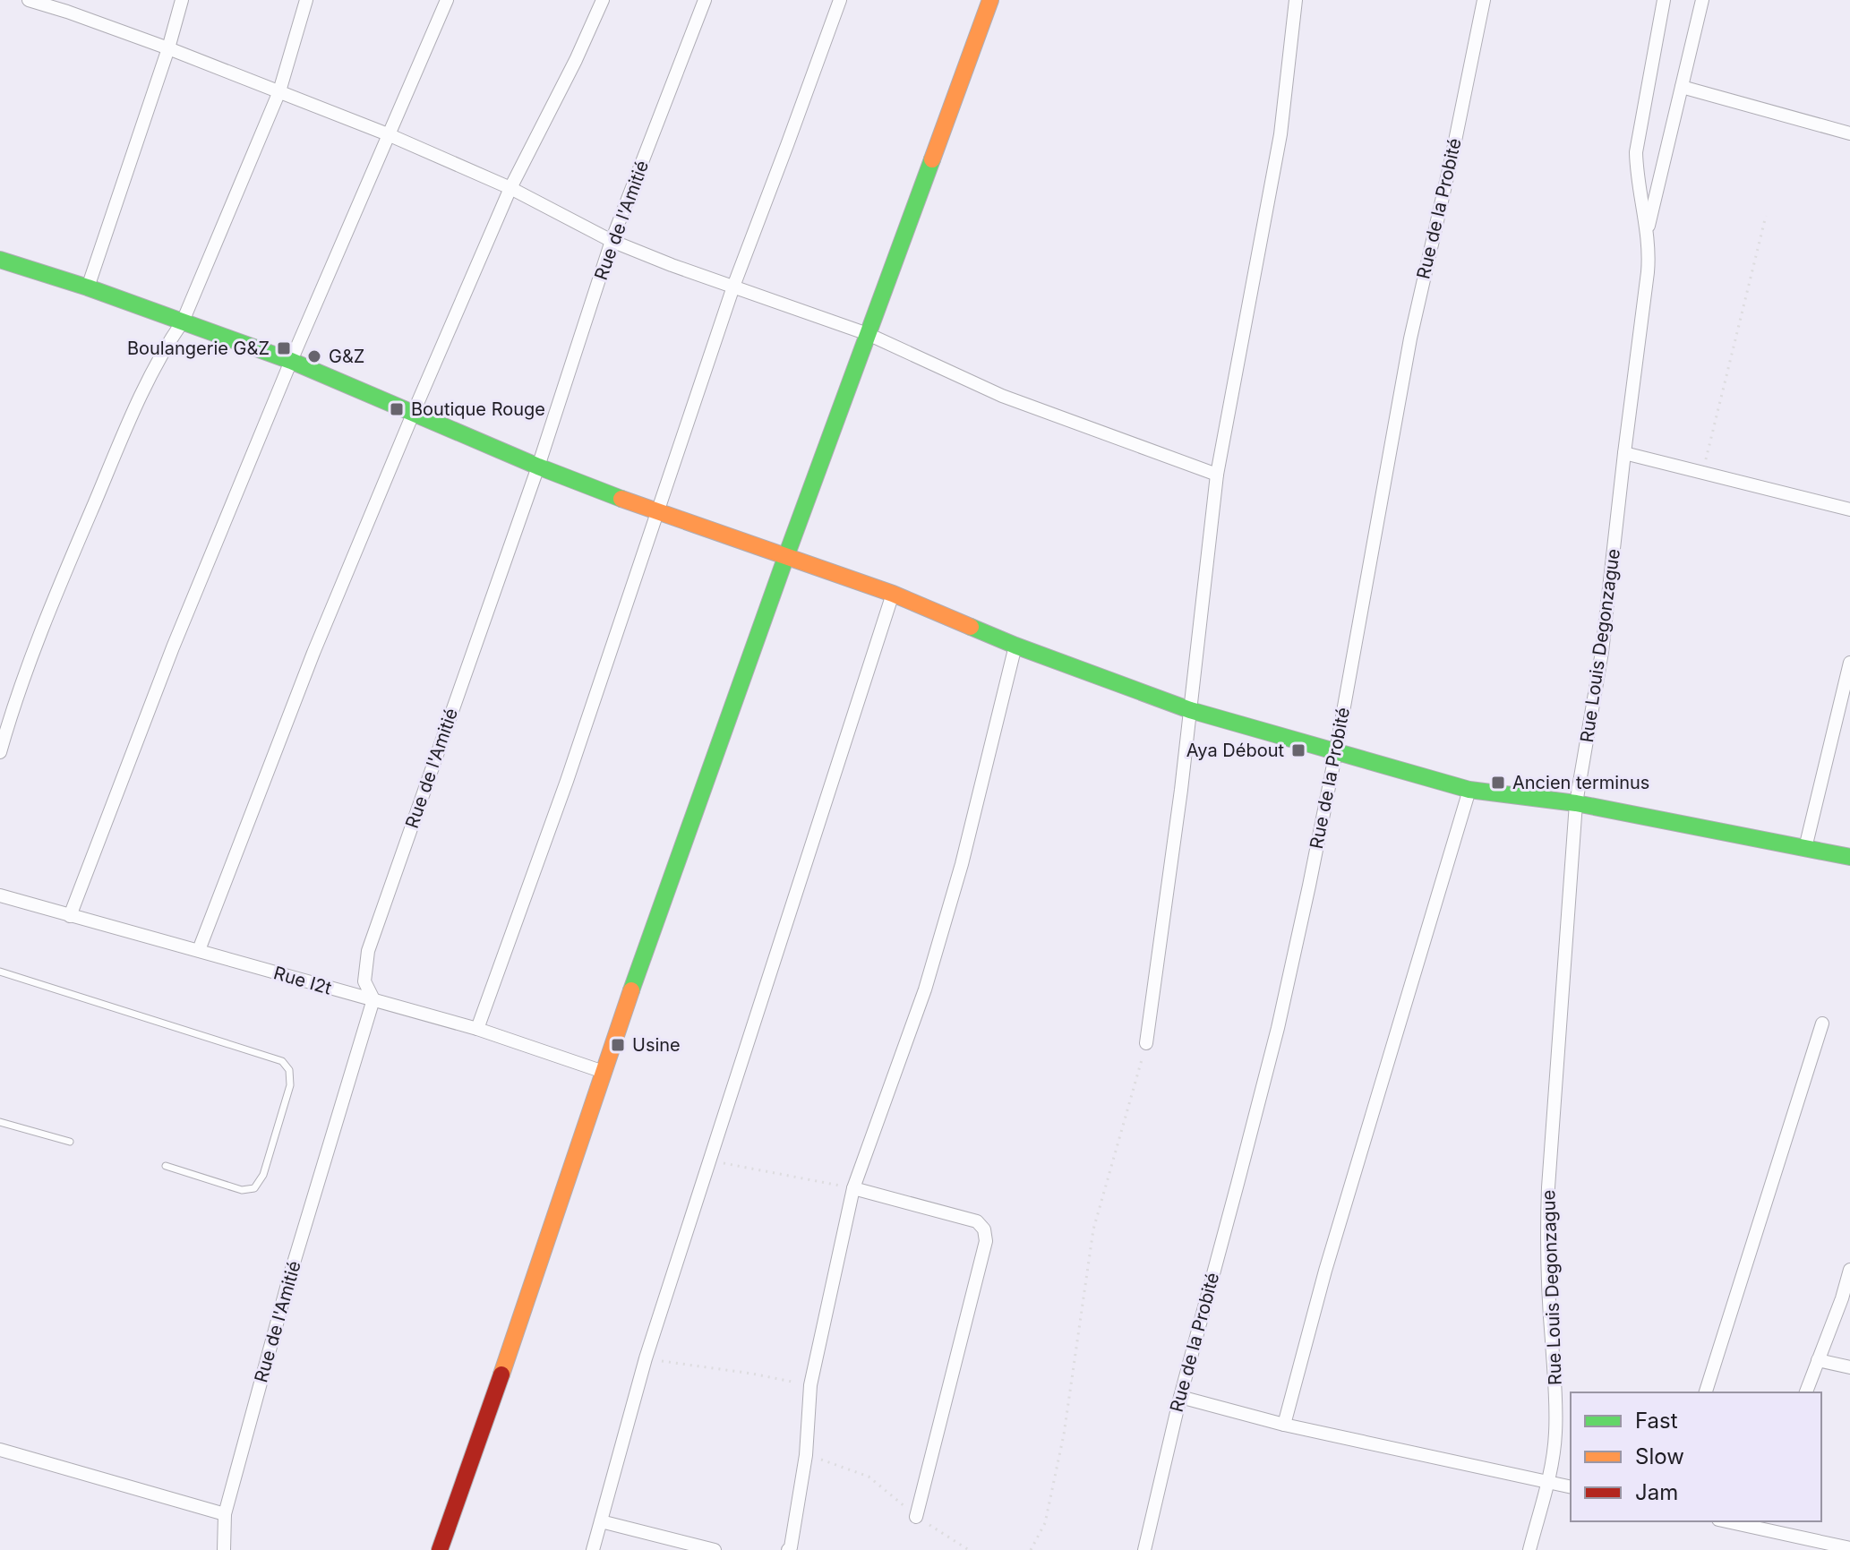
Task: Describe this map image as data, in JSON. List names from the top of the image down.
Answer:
{
  "streets": {
    "street": [
      "Rue de la Probité",
      "Rue de l'Amitié",
      "Rue Louis Degonzague",
      "Rue I2t"
    ]
  },
  "crossings": [
    ["Rue de l'Amitié", "Rue I2t"]
  ],
  "places": {
    "transit": [
      "Boulangerie G&Z",
      "Boutique Rouge",
      "Aya Débout",
      "Ancien terminus",
      "Usine"
    ],
    "other": ["G&Z"]
  },
  "legend": ["Fast", "Slow", "Jam"]
}
